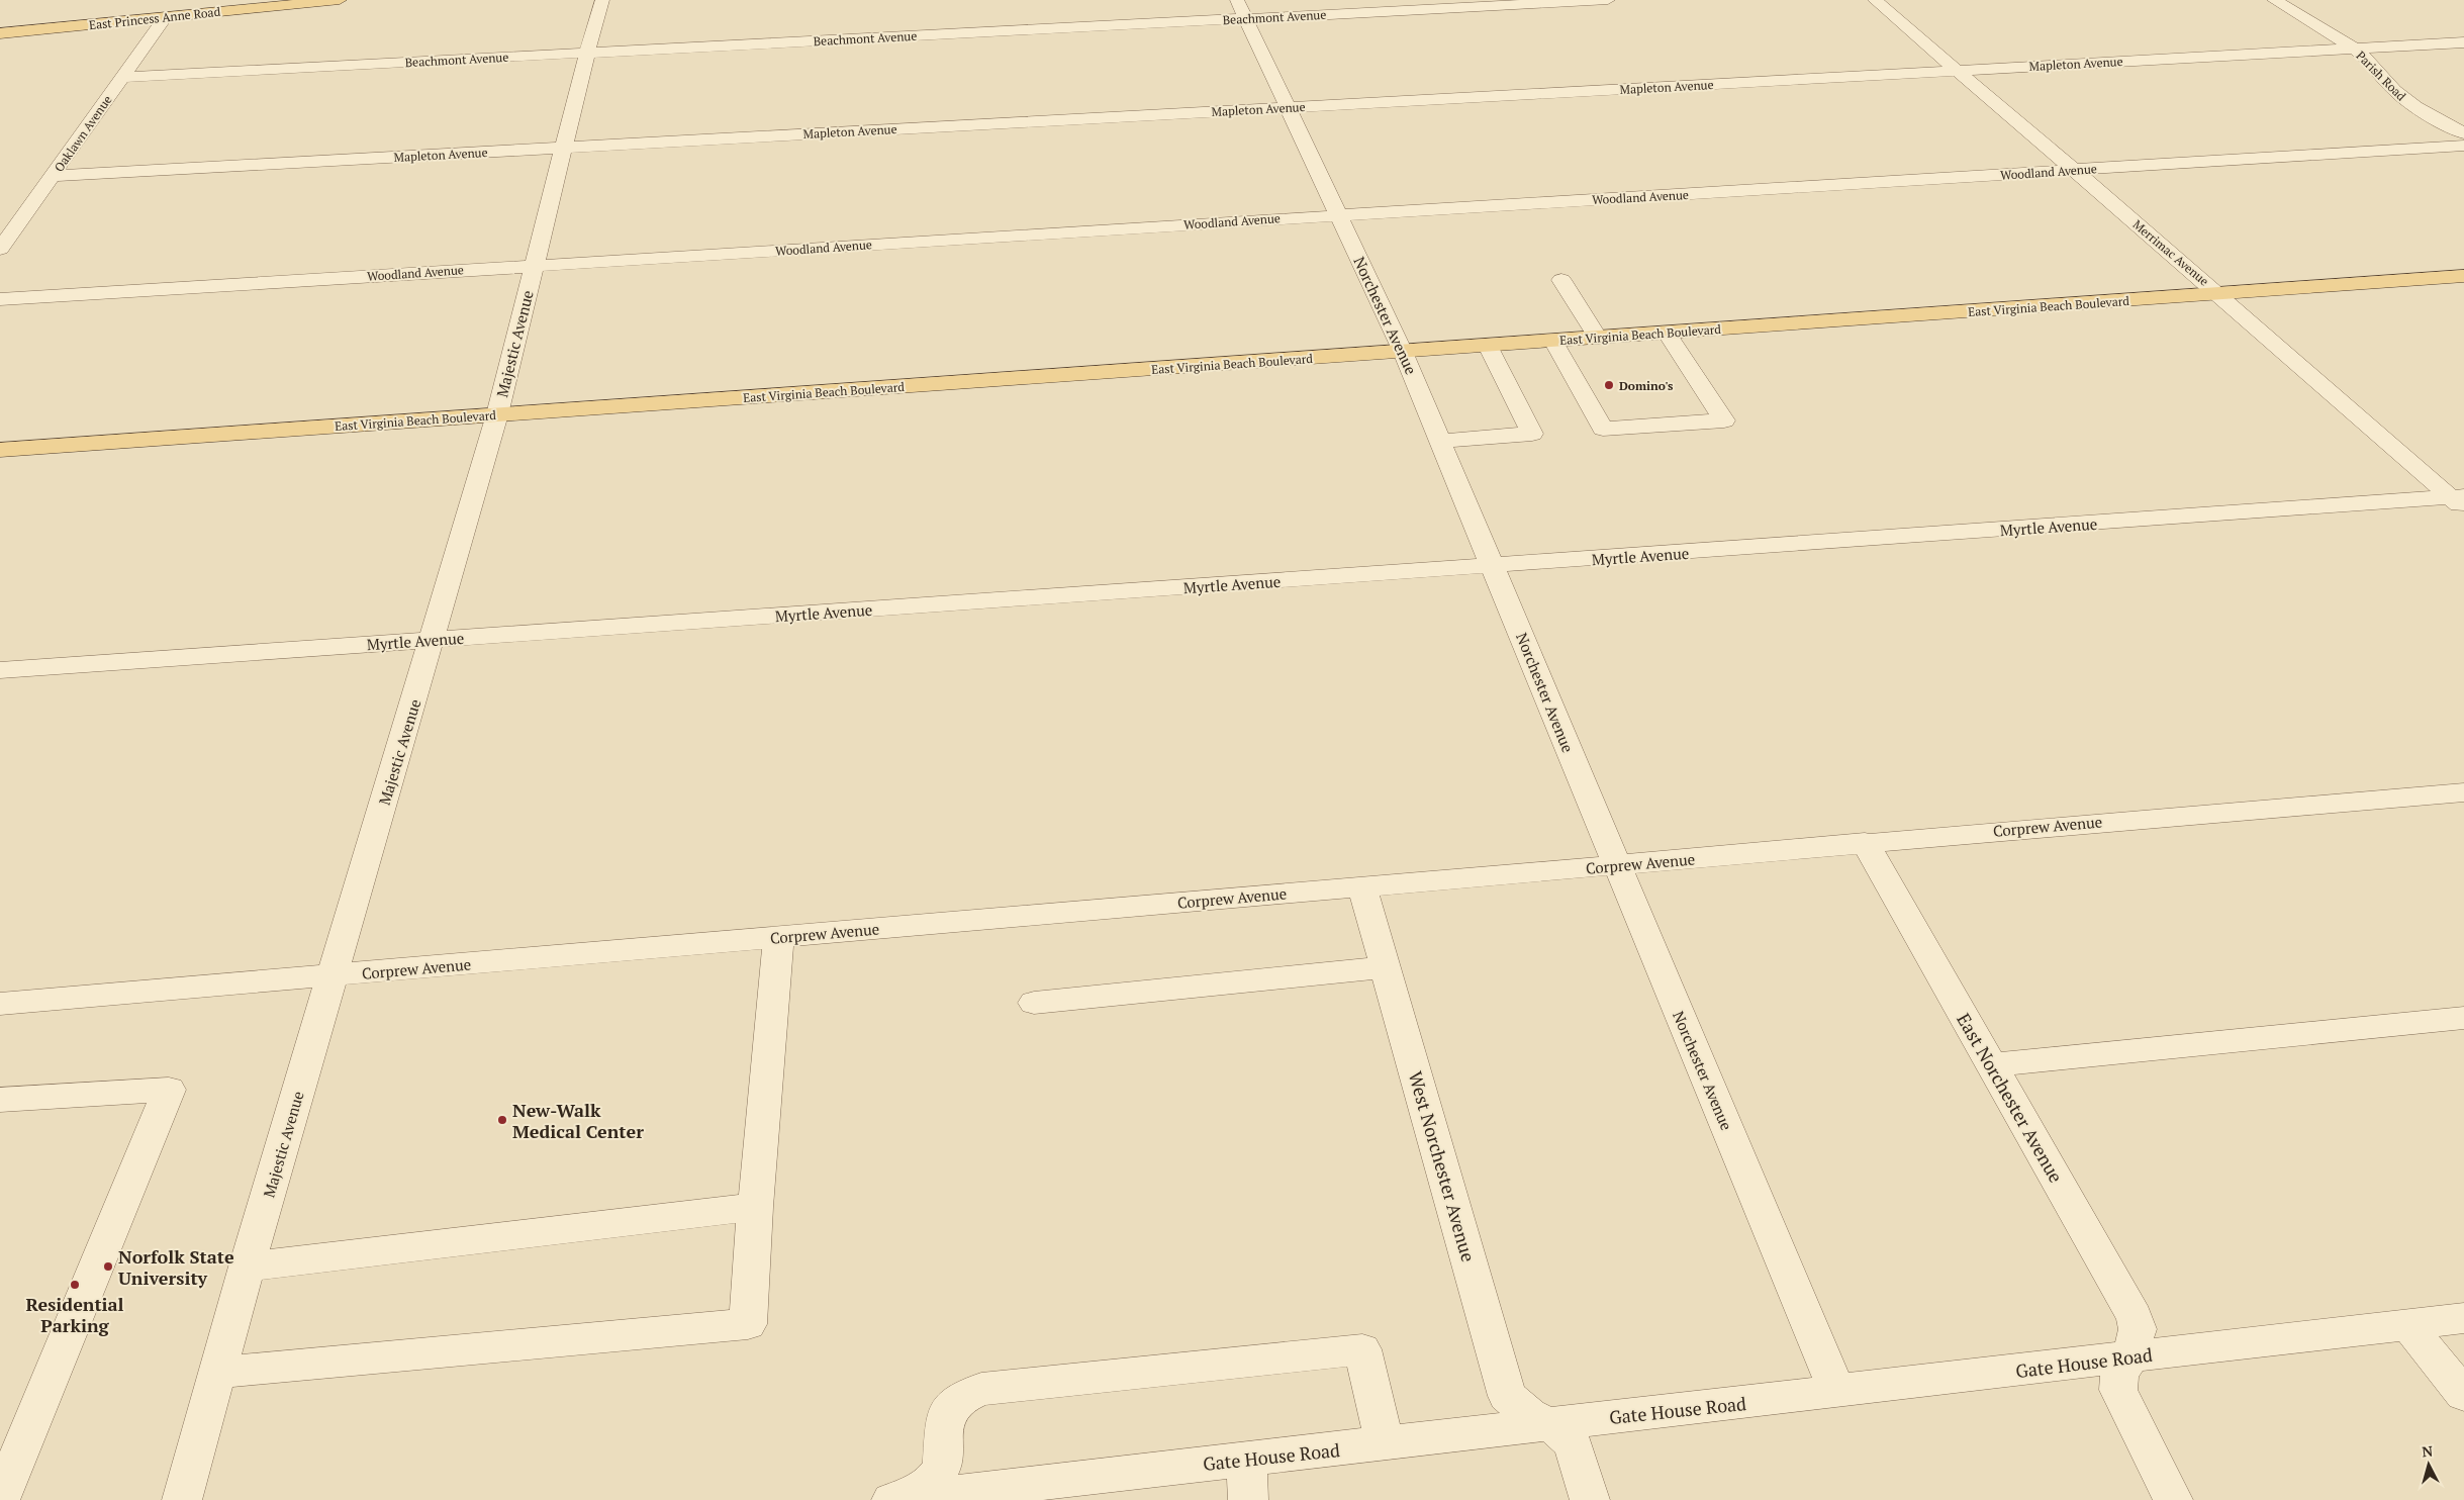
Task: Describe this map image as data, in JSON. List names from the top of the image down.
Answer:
{
  "streets": {
    "main road": ["East Princess Anne Road", "East Virginia Beach Boulevard"],
    "street": [
      "Beachmont Avenue",
      "Mapleton Avenue",
      "Parish Road",
      "Oaklawn Avenue",
      "Woodland Avenue",
      "Merrimac Avenue",
      "Norchester Avenue",
      "Majestic Avenue",
      "Myrtle Avenue",
      "Corprew Avenue",
      "East Norchester Avenue",
      "West Norchester Avenue",
      "Gate House Road"
    ]
  },
  "crossings": [
    ["Beachmont Avenue", "Oaklawn Avenue"],
    ["Beachmont Avenue", "Norchester Avenue"],
    ["Beachmont Avenue", "Majestic Avenue"],
    ["East Princess Anne Road", "Oaklawn Avenue"],
    ["Mapleton Avenue", "Parish Road"],
    ["Mapleton Avenue", "Oaklawn Avenue"],
    ["Mapleton Avenue", "Merrimac Avenue"],
    ["Mapleton Avenue", "Norchester Avenue"],
    ["Mapleton Avenue", "Majestic Avenue"],
    ["Woodland Avenue", "Merrimac Avenue"],
    ["Woodland Avenue", "Norchester Avenue"],
    ["Woodland Avenue", "Majestic Avenue"],
    ["Merrimac Avenue", "East Virginia Beach Boulevard"],
    ["Merrimac Avenue", "Myrtle Avenue"],
    ["East Virginia Beach Boulevard", "Norchester Avenue"],
    ["East Virginia Beach Boulevard", "Majestic Avenue"],
    ["Norchester Avenue", "Myrtle Avenue"],
    ["Norchester Avenue", "Corprew Avenue"],
    ["Norchester Avenue", "Gate House Road"],
    ["Majestic Avenue", "Myrtle Avenue"],
    ["Majestic Avenue", "Corprew Avenue"],
    ["Corprew Avenue", "East Norchester Avenue"],
    ["Corprew Avenue", "West Norchester Avenue"],
    ["East Norchester Avenue", "Gate House Road"],
    ["West Norchester Avenue", "Gate House Road"]
  ],
  "places": [
    "Domino's",
    "New-Walk Medical Center",
    "Norfolk State University",
    "Residential Parking"
  ],
  "north": "top"
}
